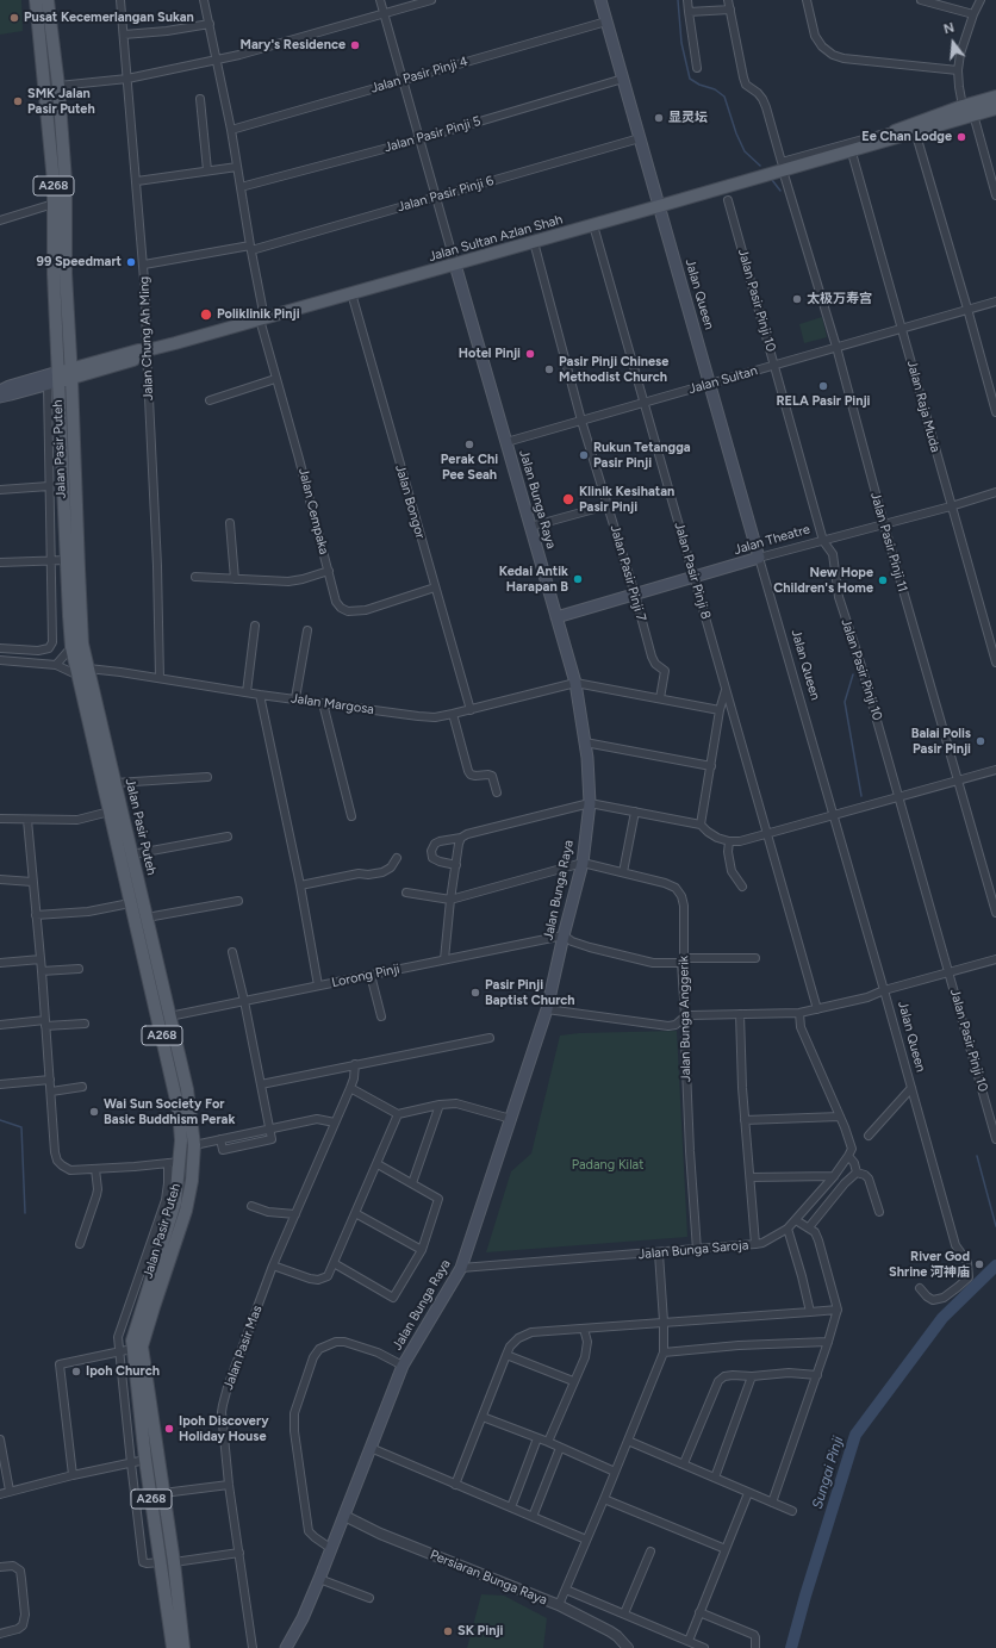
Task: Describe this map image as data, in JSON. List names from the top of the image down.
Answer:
{
  "streets": {
    "main road": [
      "A268",
      "Jalan Sultan Azlan Shah",
      "Jalan Queen",
      "Jalan Pasir Puteh",
      "Jalan Bunga Raya",
      "Jalan Theatre"
    ],
    "street": [
      "Jalan Pasir Pinji 4",
      "Jalan Pasir Pinji 5",
      "Jalan Pasir Pinji 6",
      "Jalan Pasir Pinji 10",
      "Jalan Chung Ah Ming",
      "Jalan Sultan",
      "Jalan Raja Muda",
      "Jalan Bongor",
      "Jalan Cempaka",
      "Jalan Pasir Pinji 11",
      "Jalan Pasir Pinji 8",
      "Jalan Pasir Pinji 7",
      "Jalan Margosa",
      "Lorong Pinji",
      "Jalan Bunga Anggerik",
      "Jalan Bunga Saroja",
      "Jalan Pasir Mas",
      "Persiaran Bunga Raya"
    ]
  },
  "crossings": [
    ["Jalan Pasir Pinji 4", "Jalan Queen"],
    ["Jalan Pasir Pinji 4", "Jalan Cempaka"],
    ["Jalan Pasir Pinji 5", "Jalan Queen"],
    ["Jalan Pasir Pinji 5", "Jalan Cempaka"],
    ["Jalan Pasir Pinji 6", "Jalan Queen"],
    ["Jalan Pasir Pinji 6", "Jalan Chung Ah Ming"],
    ["Jalan Pasir Pinji 6", "Jalan Cempaka"],
    ["Jalan Sultan Azlan Shah", "Jalan Queen"],
    ["Jalan Sultan Azlan Shah", "Jalan Chung Ah Ming"],
    ["Jalan Sultan Azlan Shah", "Jalan Raja Muda"],
    ["Jalan Sultan Azlan Shah", "Jalan Pasir Puteh"],
    ["Jalan Sultan Azlan Shah", "Jalan Bunga Raya"],
    ["Jalan Sultan Azlan Shah", "Jalan Bongor"],
    ["Jalan Sultan Azlan Shah", "Jalan Cempaka"],
    ["Jalan Sultan Azlan Shah", "Jalan Pasir Pinji 11"],
    ["Jalan Sultan Azlan Shah", "Jalan Pasir Pinji 8"],
    ["Jalan Sultan Azlan Shah", "Jalan Pasir Pinji 7"],
    ["Jalan Queen", "Jalan Sultan"],
    ["Jalan Queen", "Jalan Theatre"],
    ["Jalan Pasir Pinji 10", "Jalan Sultan"],
    ["Jalan Pasir Pinji 10", "Jalan Theatre"],
    ["Jalan Chung Ah Ming", "Jalan Margosa"],
    ["Jalan Sultan", "Jalan Raja Muda"],
    ["Jalan Sultan", "Jalan Bunga Raya"],
    ["Jalan Sultan", "Jalan Pasir Pinji 11"],
    ["Jalan Sultan", "Jalan Pasir Pinji 8"],
    ["Jalan Sultan", "Jalan Pasir Pinji 7"],
    ["Jalan Raja Muda", "Jalan Theatre"],
    ["Jalan Pasir Puteh", "Jalan Margosa"],
    ["Jalan Pasir Puteh", "Lorong Pinji"],
    ["Jalan Bunga Raya", "Jalan Theatre"],
    ["Jalan Bunga Raya", "Jalan Margosa"],
    ["Jalan Bunga Raya", "Lorong Pinji"],
    ["Jalan Bunga Raya", "Jalan Bunga Anggerik"],
    ["Jalan Bunga Raya", "Jalan Bunga Saroja"],
    ["Jalan Bunga Raya", "Persiaran Bunga Raya"],
    ["Jalan Bongor", "Jalan Cempaka"],
    ["Jalan Bongor", "Jalan Margosa"],
    ["Jalan Theatre", "Jalan Pasir Pinji 11"],
    ["Jalan Theatre", "Jalan Pasir Pinji 8"],
    ["Jalan Theatre", "Jalan Pasir Pinji 7"],
    ["Jalan Bunga Anggerik", "Jalan Bunga Saroja"]
  ],
  "water": ["Sungai Pinji"],
  "parks": ["Padang Kilat"],
  "places": [
    "Pusat Kecemerlangan Sukan",
    "Mary's Residence",
    "SMK Jalan Pasir Puteh",
    "显灵坛",
    "Ee Chan Lodge",
    "99 Speedmart",
    "太极万寿宫",
    "Poliklinik Pinji",
    "Hotel Pinji",
    "Pasir Pinji Chinese Methodist Church",
    "RELA Pasir Pinji",
    "Perak Chi Pee Seah",
    "Rukun Tetangga Pasir Pinji",
    "Klinik Kesihatan Pasir Pinji",
    "Kedai Antik Harapan B",
    "New Hope Children's Home",
    "Balai Polis Pasir Pinji",
    "Pasir Pinji Baptist Church",
    "Wai Sun Society For Basic Buddhism Perak",
    "River God Shrine 河神庙",
    "Ipoh Church",
    "Ipoh Discovery Holiday House",
    "SK Pinji"
  ],
  "north": "top"
}
